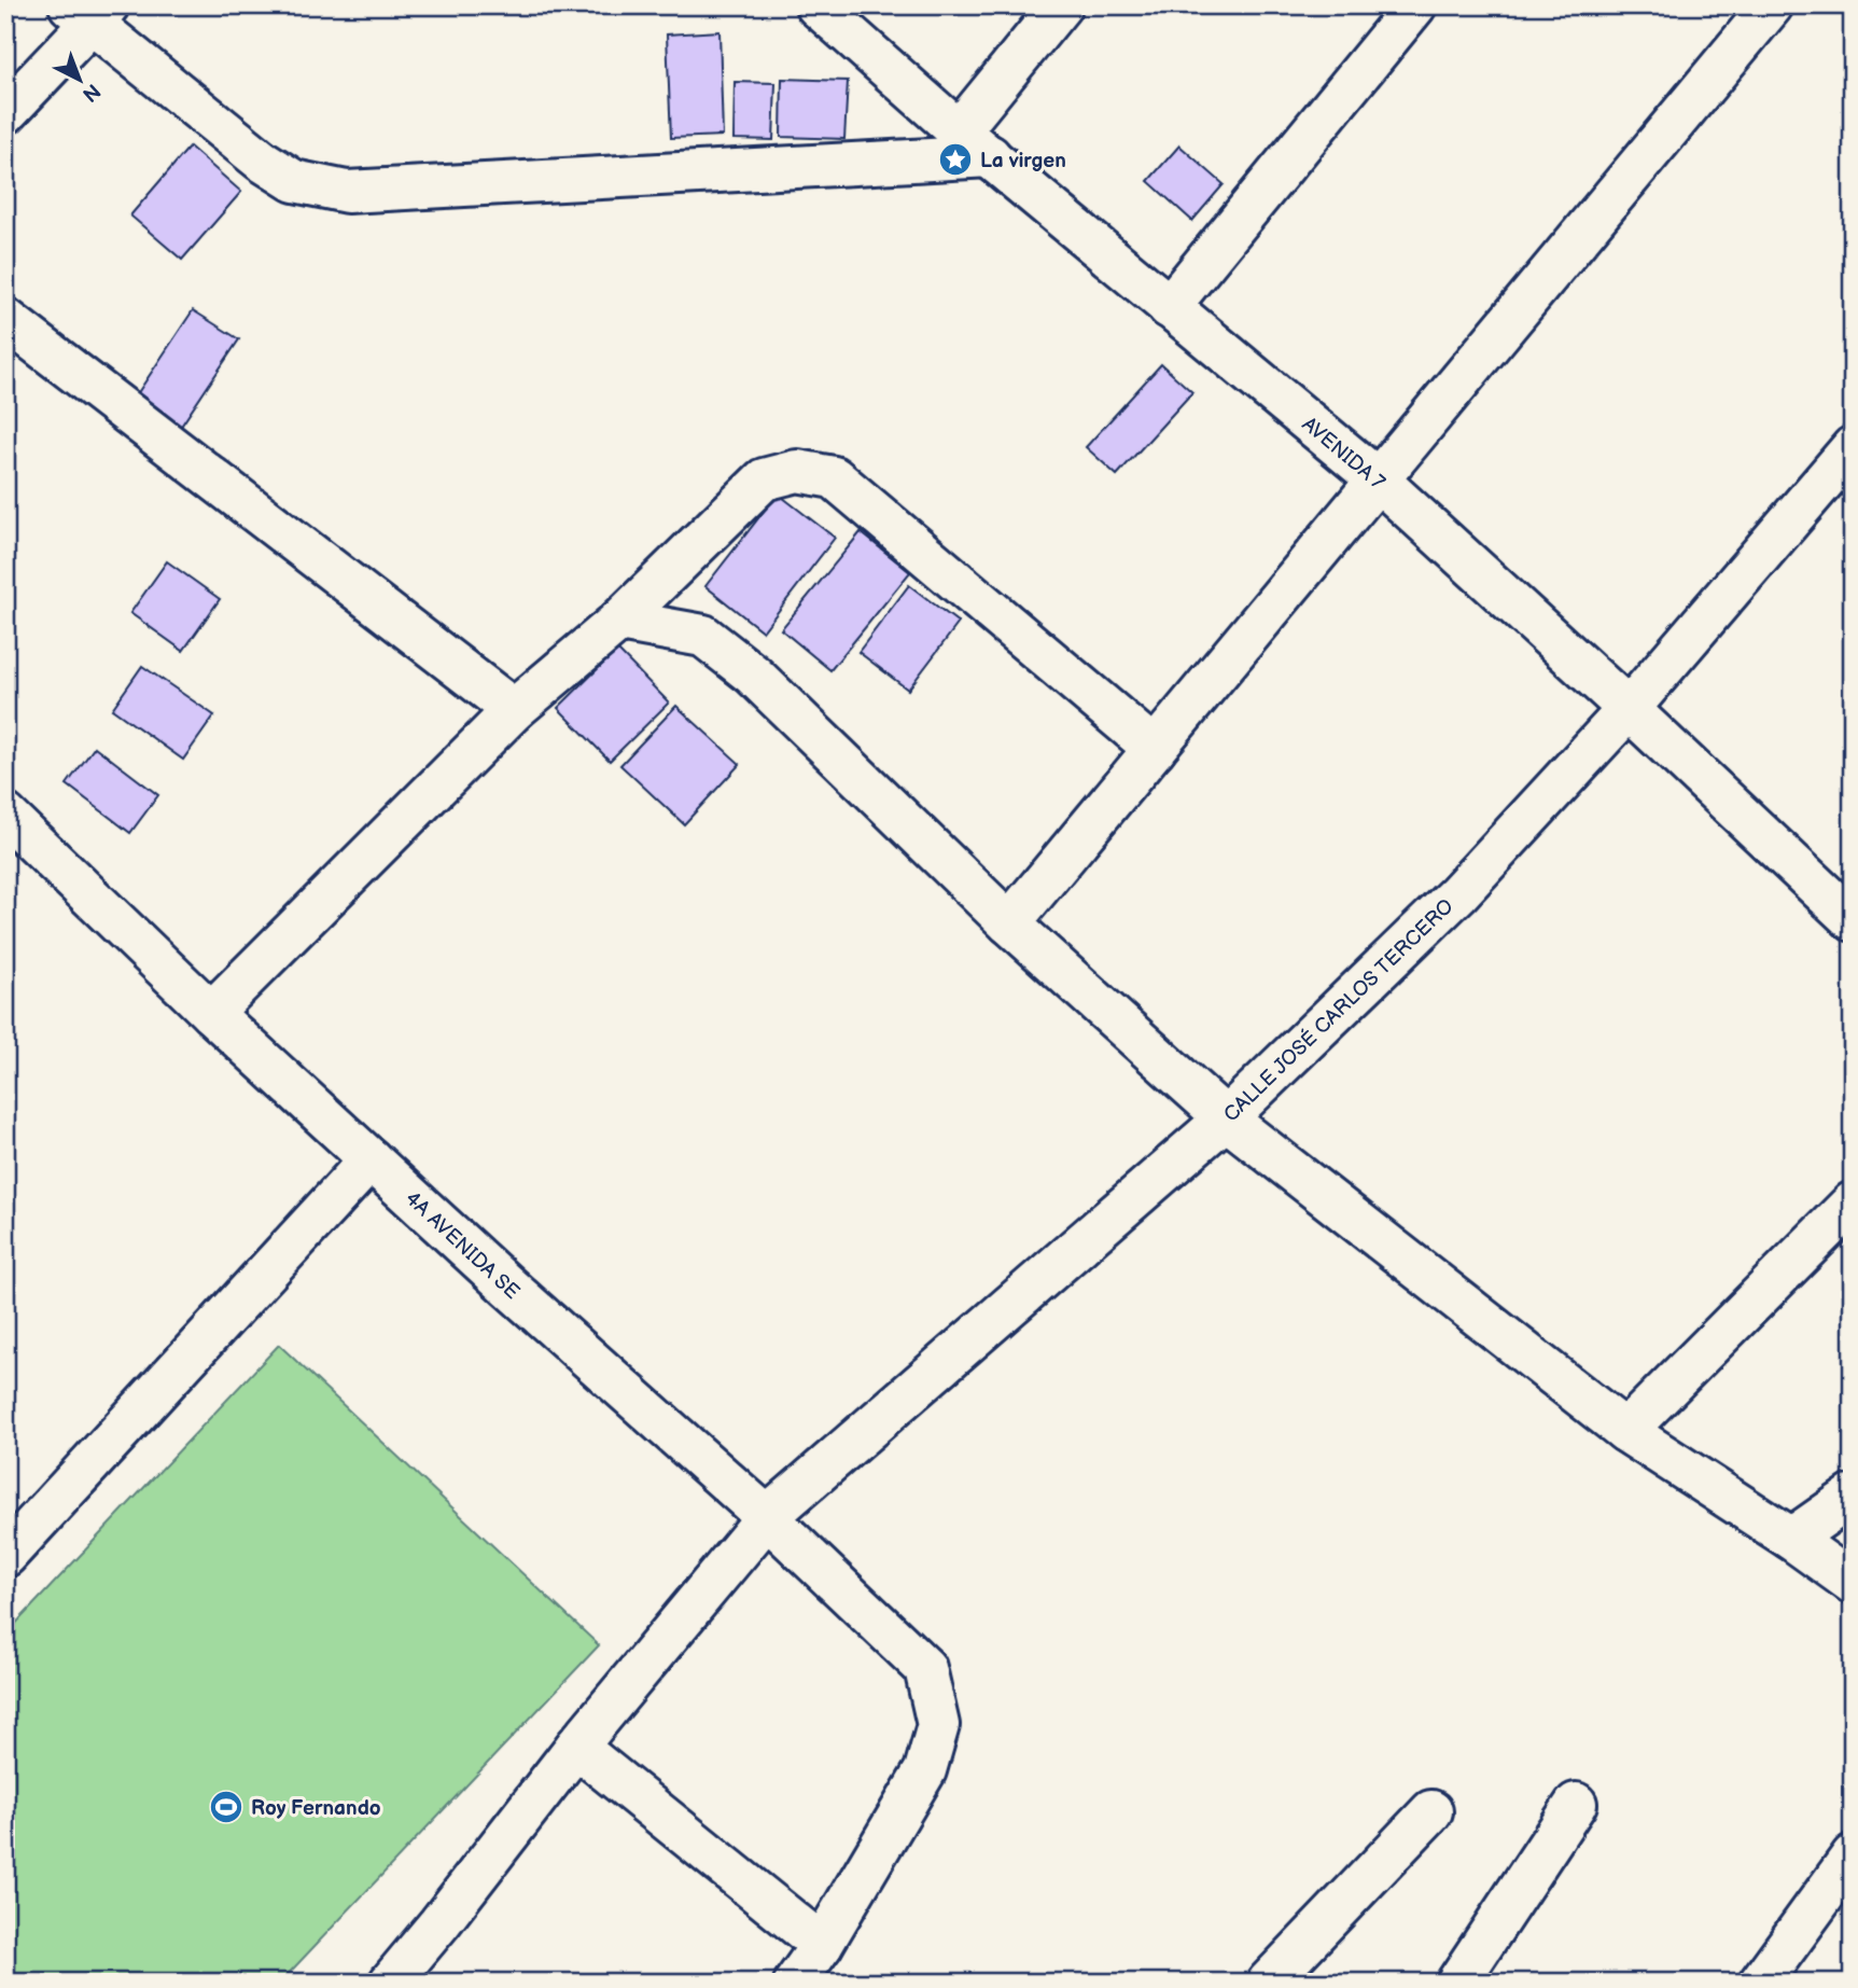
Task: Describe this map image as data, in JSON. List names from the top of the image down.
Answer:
{
  "streets": {
    "street": ["AVENIDA 7", "CALLE JOSÉ CARLOS TERCERO", "4A AVENIDA SE"]
  },
  "crossings": [
    ["AVENIDA 7", "CALLE JOSÉ CARLOS TERCERO"],
    ["CALLE JOSÉ CARLOS TERCERO", "4A AVENIDA SE"]
  ],
  "places": {
    "place": ["La virgen"],
    "sports": ["Roy Fernando"]
  },
  "north": "bottom right"
}
